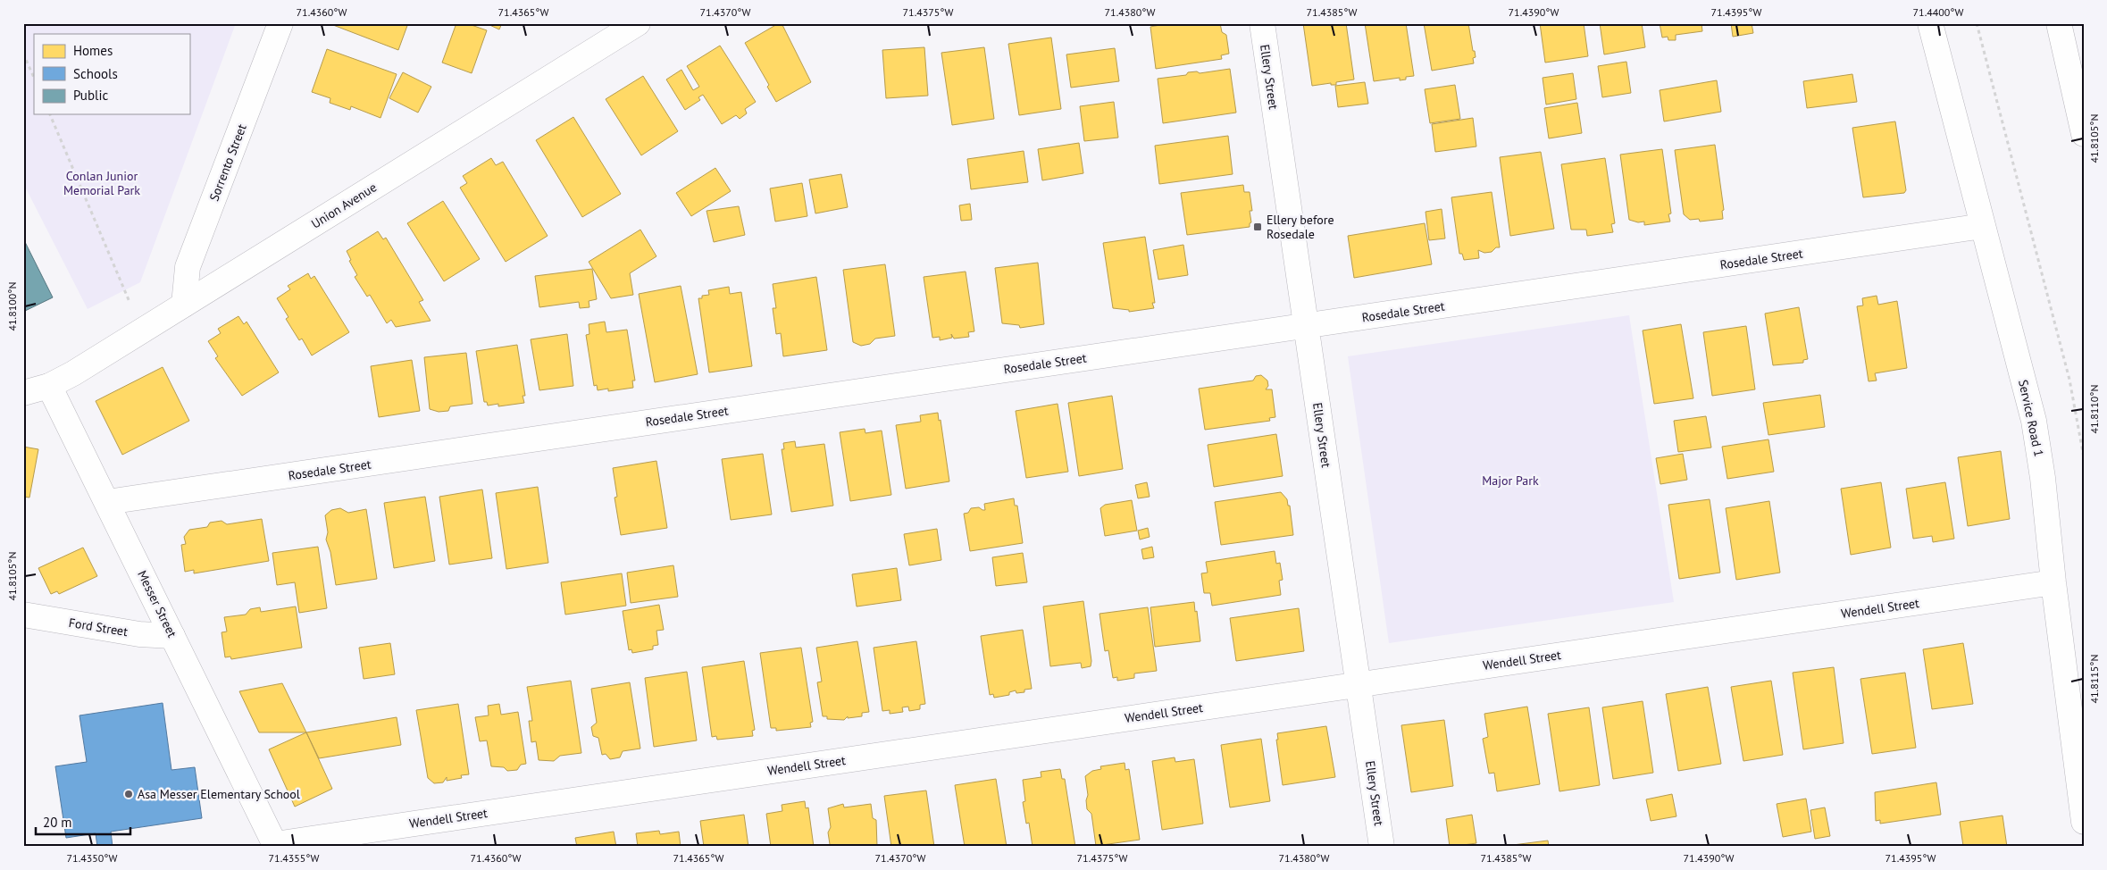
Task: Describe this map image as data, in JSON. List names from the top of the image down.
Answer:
{
  "streets": {
    "main road": [
      "Ellery Street",
      "Sorrento Street",
      "Union Avenue",
      "Rosedale Street",
      "Service Road 1",
      "Messer Street",
      "Wendell Street",
      "Ford Street"
    ]
  },
  "crossings": [
    ["Ellery Street", "Rosedale Street"],
    ["Ellery Street", "Wendell Street"],
    ["Sorrento Street", "Union Avenue"],
    ["Union Avenue", "Messer Street"],
    ["Rosedale Street", "Service Road 1"],
    ["Rosedale Street", "Messer Street"],
    ["Service Road 1", "Wendell Street"],
    ["Messer Street", "Wendell Street"],
    ["Messer Street", "Ford Street"]
  ],
  "parks": ["Conlan Junior Memorial Park", "Major Park"],
  "places": {
    "transit": ["Ellery before Rosedale"],
    "other": ["Asa Messer Elementary School"]
  },
  "legend": ["Homes", "Schools", "Public"],
  "scale_bar": "20 m",
  "coordinates": [
    "71.4360°W",
    "71.4365°W",
    "71.4370°W",
    "71.4375°W",
    "71.4380°W",
    "71.4385°W",
    "71.4390°W",
    "71.4395°W",
    "71.4400°W",
    "41.8105°N",
    "41.8100°N",
    "41.8110°N",
    "41.8115°N",
    "71.4350°W",
    "71.4355°W"
  ]
}
